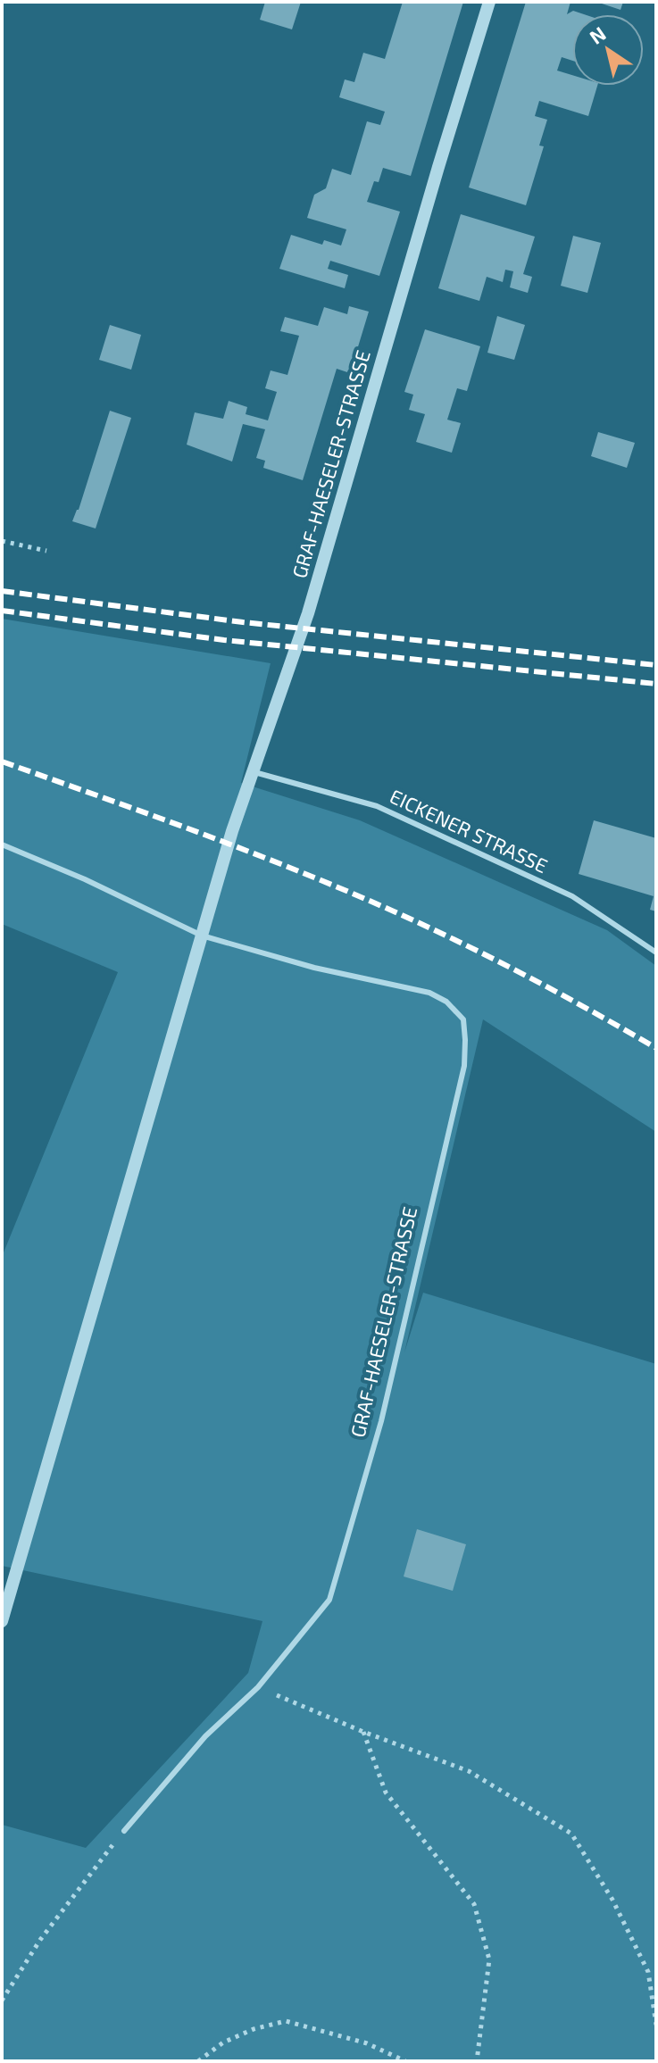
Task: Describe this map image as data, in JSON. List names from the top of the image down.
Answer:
{
  "streets": {
    "street": ["GRAF-HAESELER-STRASSE"],
    "lane": ["EICKENER STRASSE"]
  },
  "crossings": [
    ["GRAF-HAESELER-STRASSE", "EICKENER STRASSE"]
  ],
  "north": "top left"
}
